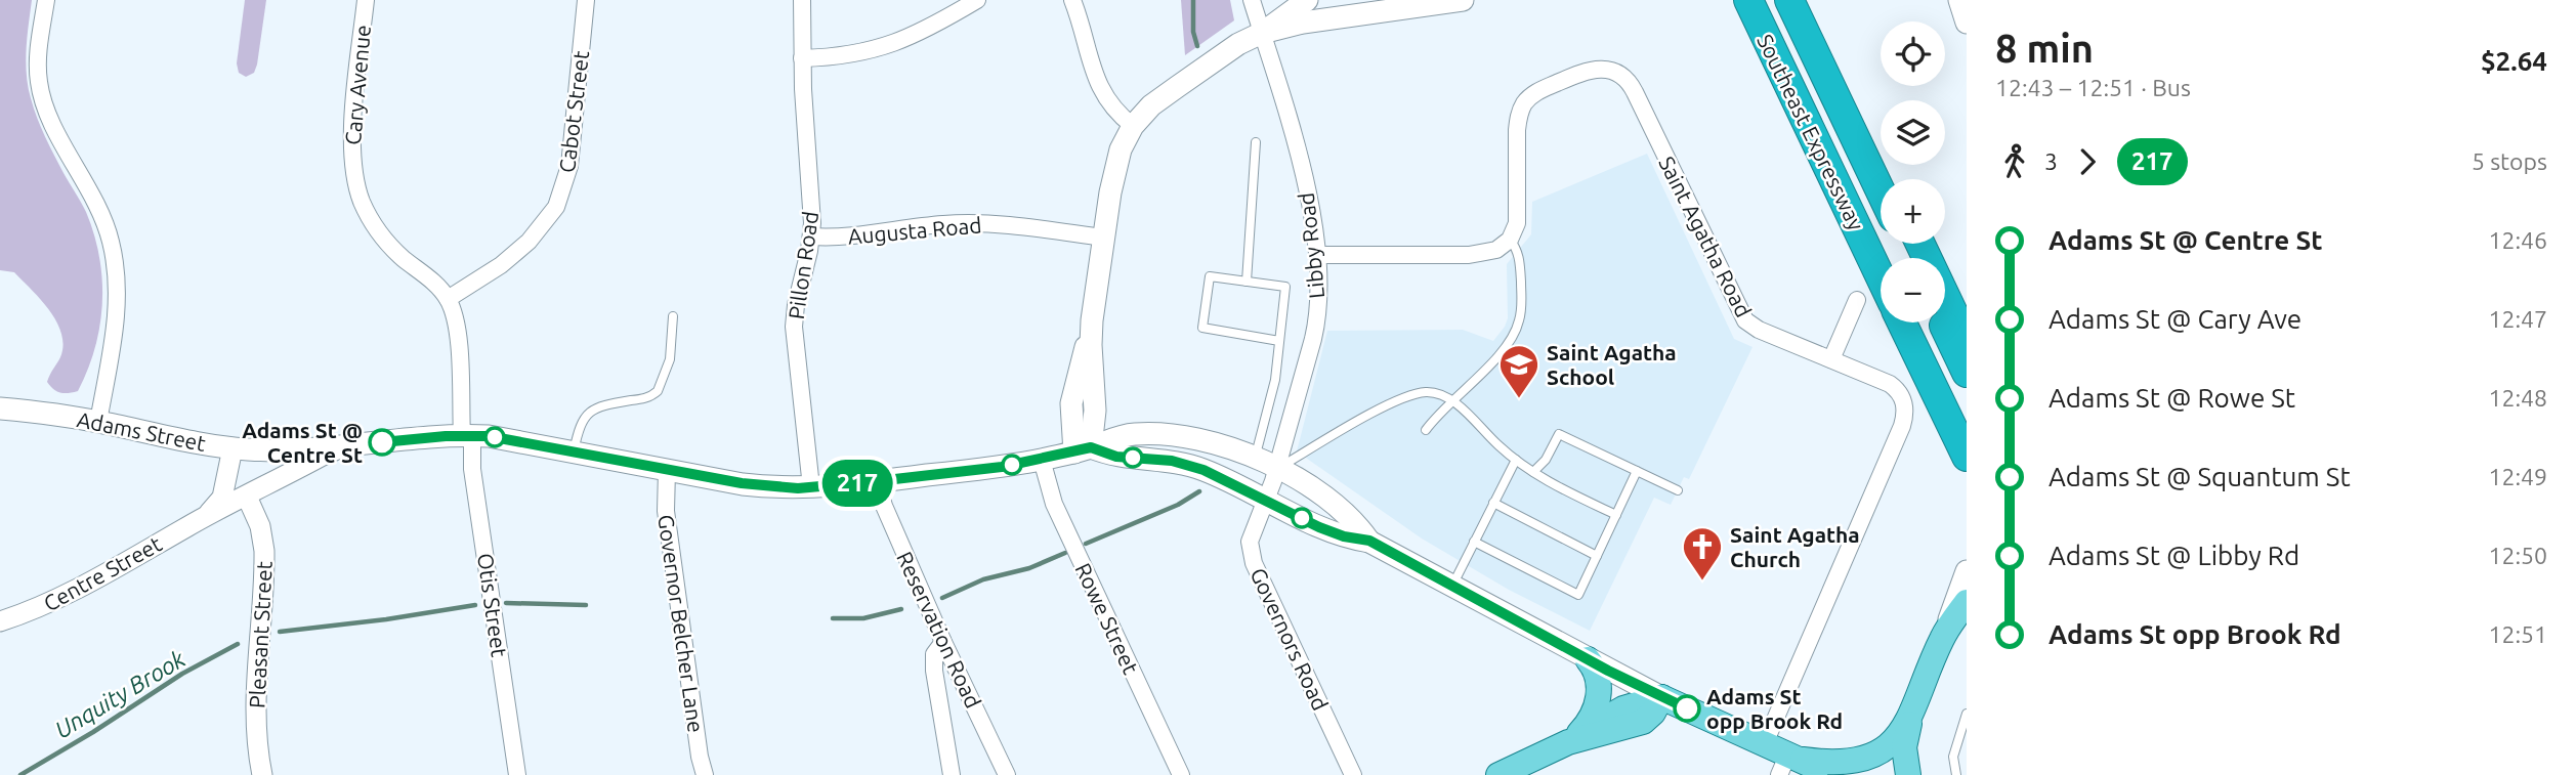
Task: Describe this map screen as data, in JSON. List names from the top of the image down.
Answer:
{
  "streets": {
    "highway": ["Southeast Expressway"],
    "main road": ["Adams Street"],
    "street": [
      "Cary Avenue",
      "Cabot Street",
      "Augusta Road",
      "Saint Agatha Road",
      "Libby Road",
      "Pillon Road",
      "Centre Street",
      "Otis Street",
      "Rowe Street",
      "Governor Belcher Lane",
      "Reservation Road",
      "Pleasant Street",
      "Governors Road"
    ]
  },
  "crossings": [
    ["Cary Avenue", "Cabot Street"],
    ["Cary Avenue", "Adams Street"],
    ["Cary Avenue", "Otis Street"],
    ["Augusta Road", "Pillon Road"],
    ["Saint Agatha Road", "Adams Street"],
    ["Libby Road", "Adams Street"],
    ["Libby Road", "Governors Road"],
    ["Pillon Road", "Adams Street"],
    ["Adams Street", "Centre Street"],
    ["Adams Street", "Otis Street"],
    ["Adams Street", "Rowe Street"],
    ["Adams Street", "Governor Belcher Lane"],
    ["Adams Street", "Reservation Road"],
    ["Adams Street", "Governors Road"],
    ["Centre Street", "Pleasant Street"]
  ],
  "water": ["Unquity Brook"],
  "places": {
    "school or university": ["Saint Agatha School"],
    "other": ["Adams St @ Centre St", "Adams St opp Brook Rd"],
    "church": ["Saint Agatha Church"]
  },
  "lines": ["bus line 217"],
  "page": {
    "on_map": "217",
    "heading": ["8 min", "12:43 – 12:51 · Bus", "$2.64"],
    "map_buttons": ["+", "−"],
    "legs": ["3", "217", "5 stops"],
    "list": [
      {
        "name": "Adams St @ Centre St",
        "value": "12:46"
      },
      {
        "name": "Adams St @ Cary Ave",
        "value": "12:47"
      },
      {
        "name": "Adams St @ Rowe St",
        "value": "12:48"
      },
      {
        "name": "Adams St @ Squantum St",
        "value": "12:49"
      },
      {
        "name": "Adams St @ Libby Rd",
        "value": "12:50"
      },
      {
        "name": "Adams St opp Brook Rd",
        "value": "12:51"
      }
    ]
  }
}
